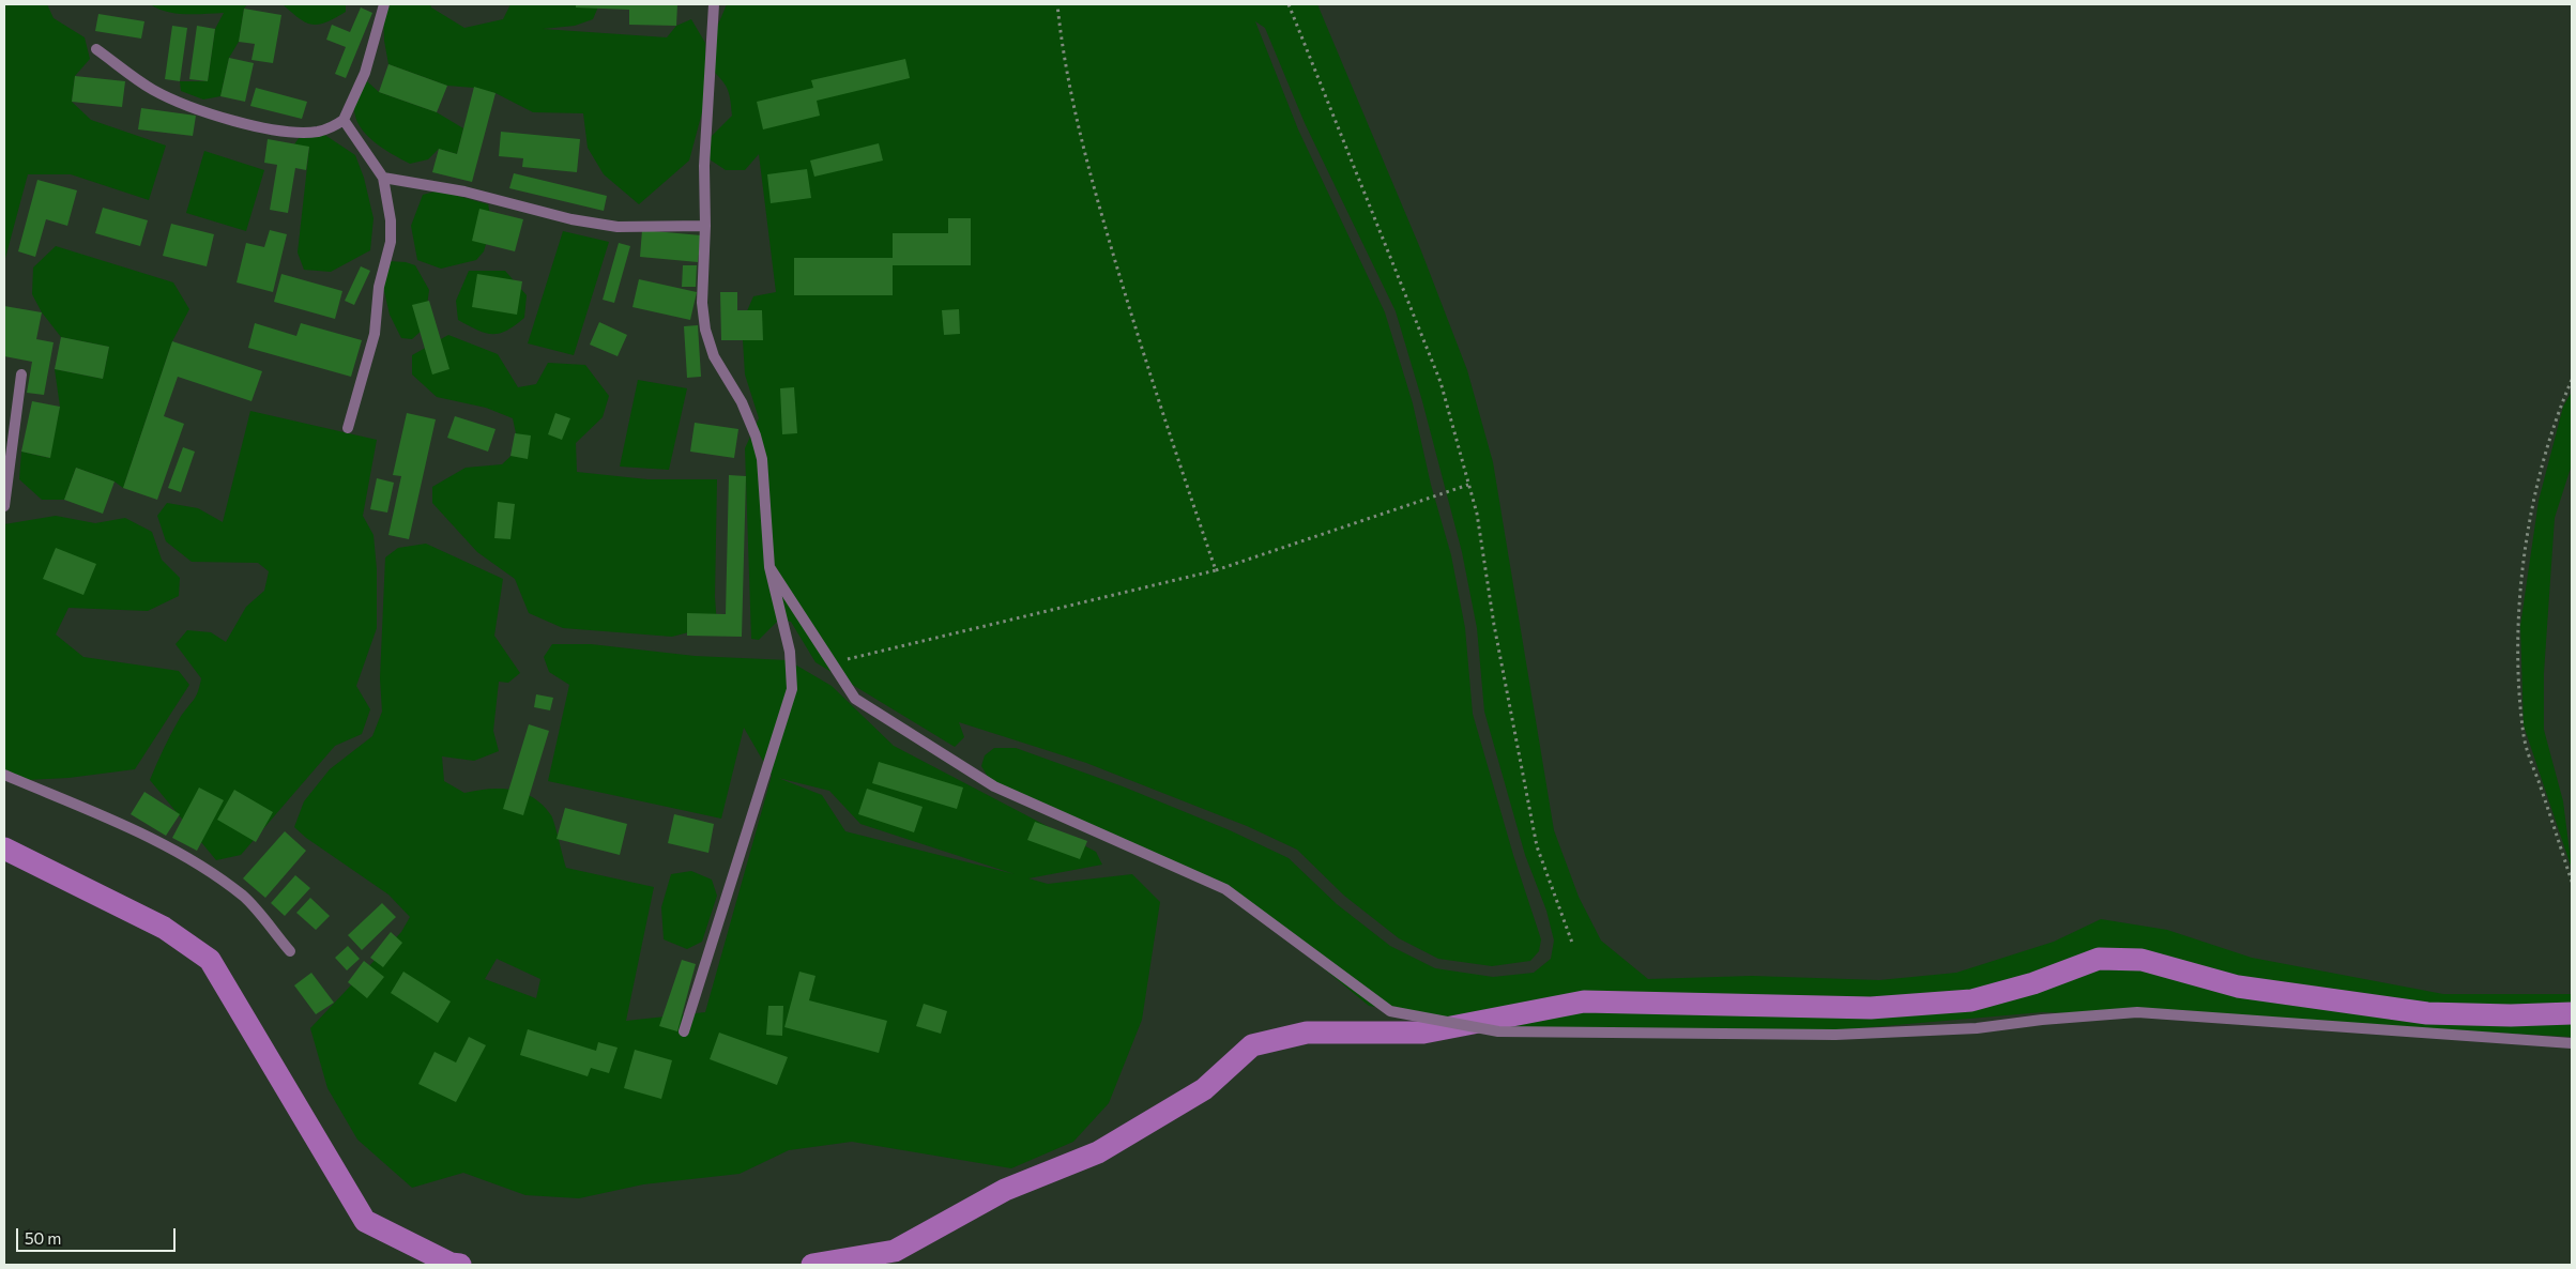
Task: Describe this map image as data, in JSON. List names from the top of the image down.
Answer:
{
  "scale_bar": "50 m"
}
